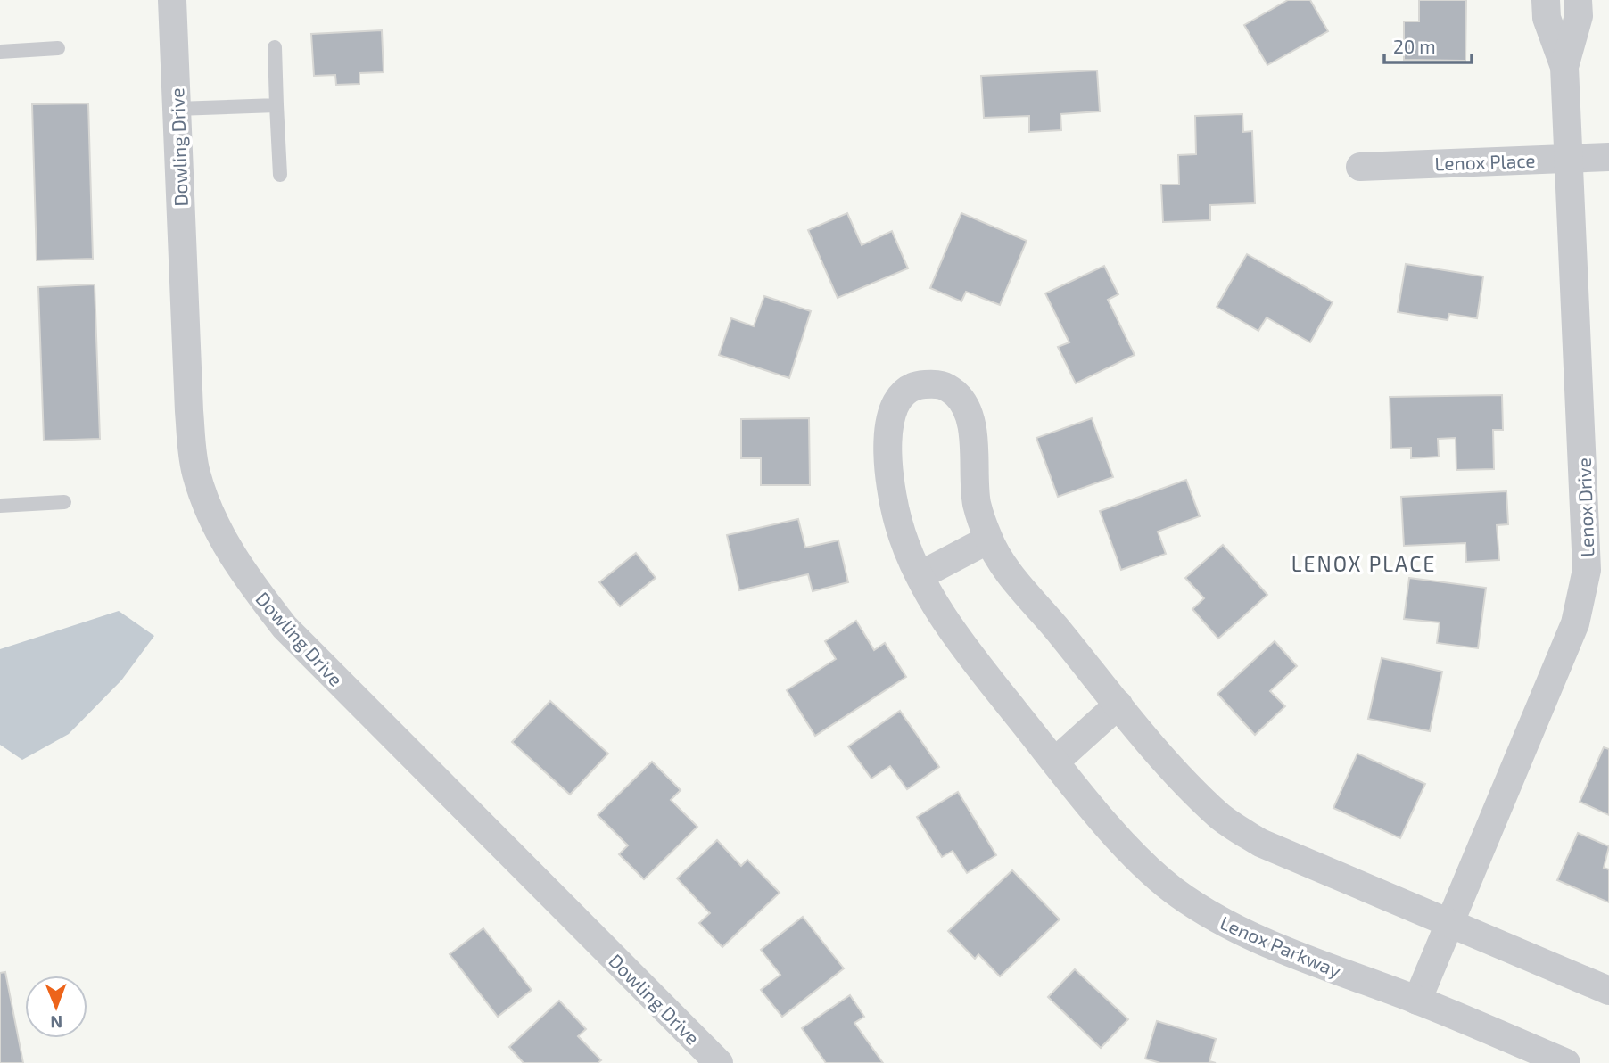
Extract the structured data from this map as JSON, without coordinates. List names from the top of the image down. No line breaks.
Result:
{"streets":{"street":["Dowling Drive","Lenox Place","Lenox Drive","Lenox Parkway"]},"crossings":[["Lenox Place","Lenox Drive"],["Lenox Drive","Lenox Parkway"]],"districts":["LENOX PLACE"],"scale_bar":"20 m","north":"bottom"}
